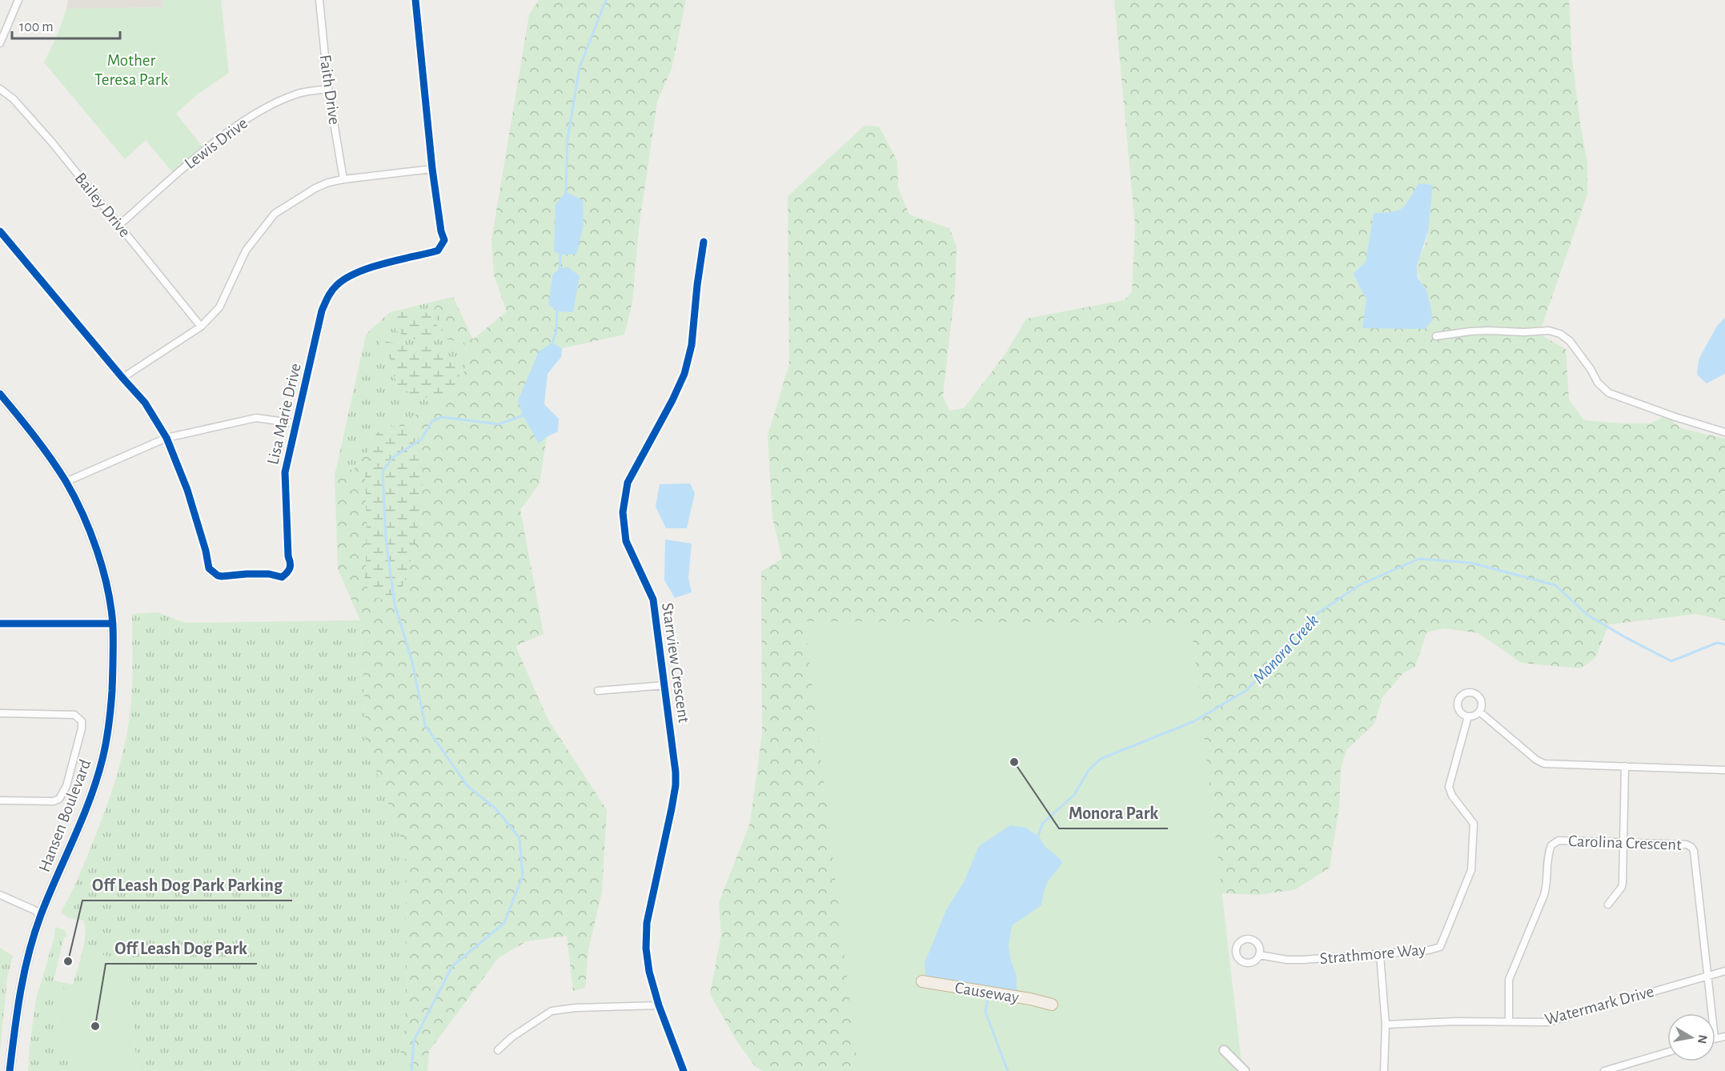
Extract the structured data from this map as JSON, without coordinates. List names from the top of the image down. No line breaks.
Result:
{"streets":{"highway":["Causeway"],"street":["Faith Drive","Lewis Drive","Bailey Drive","Lisa Marie Drive","Starrview Crescent","Hansen Boulevard","Carolina Crescent","Strathmore Way","Watermark Drive"]},"crossings":[["Faith Drive","Lewis Drive"],["Lewis Drive","Bailey Drive"],["Carolina Crescent","Watermark Drive"]],"water":["Monora Creek"],"parks":["Mother Teresa Park"],"places":["Monora Park","Off Leash Dog Park Parking","Off Leash Dog Park"],"scale_bar":"100 m","north":"right"}
